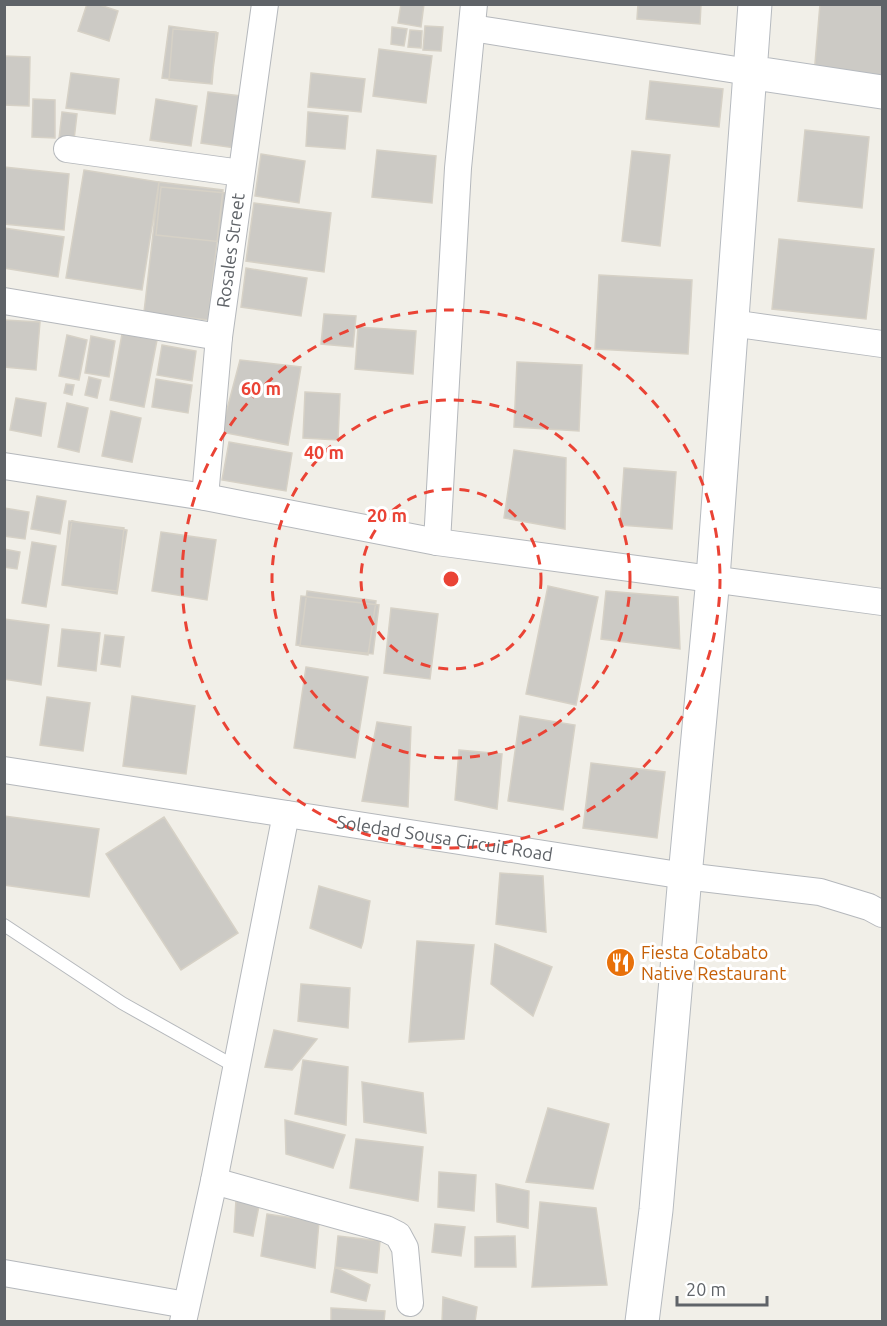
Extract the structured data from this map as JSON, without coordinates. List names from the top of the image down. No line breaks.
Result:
{"streets":{"street":["Rosales Street","Soledad Sousa Circuit Road"]},"places":{"restaurant":["Fiesta Cotabato Native Restaurant"]},"scale_bar":"20 m","rings":["60 m","40 m","20 m"]}
